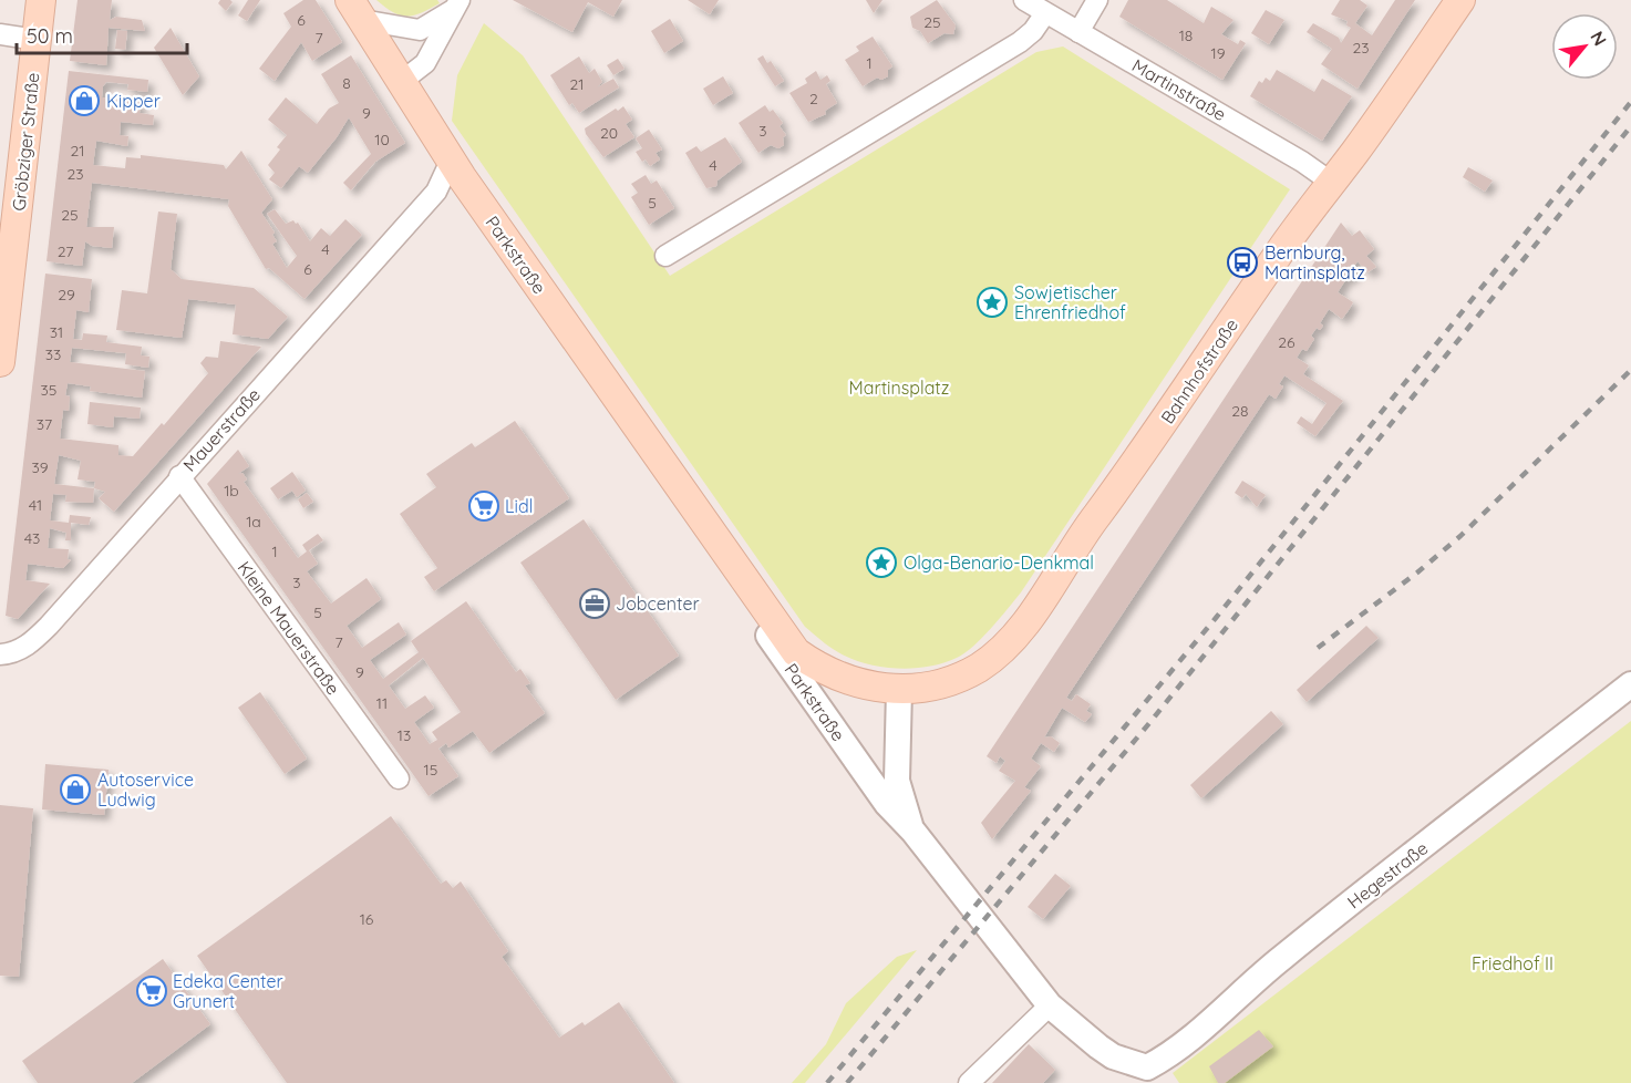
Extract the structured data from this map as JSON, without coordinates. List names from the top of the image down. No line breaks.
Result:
{"streets":{"main road":["Gröbziger Straße","Parkstraße","Bahnhofstraße"],"street":["Martinstraße","Mauerstraße","Kleine Mauerstraße","Hegestraße"]},"crossings":[["Martinstraße","Bahnhofstraße"],["Parkstraße","Bahnhofstraße"],["Parkstraße","Mauerstraße"],["Parkstraße","Hegestraße"],["Mauerstraße","Kleine Mauerstraße"]],"parks":["Martinsplatz","Friedhof II"],"places":{"shop":["Kipper","Autoservice Ludwig"],"bus stop":["Bernburg, Martinsplatz"],"place":["Sowjetischer Ehrenfriedhof","Olga-Benario-Denkmal"],"supermarket":["Lidl","Edeka Center Grunert"],"office":["Jobcenter"]},"house_numbers":["6","25","18","7","23","19","1","8","21","2","9","3","20","10","21","4","23","5","25","4","27","6","29","31","26","33","35","28","37","39","1b","41","1a","43","1","3","5","7","9","11","13","15","16"],"scale_bar":"50 m","north":"top right"}
